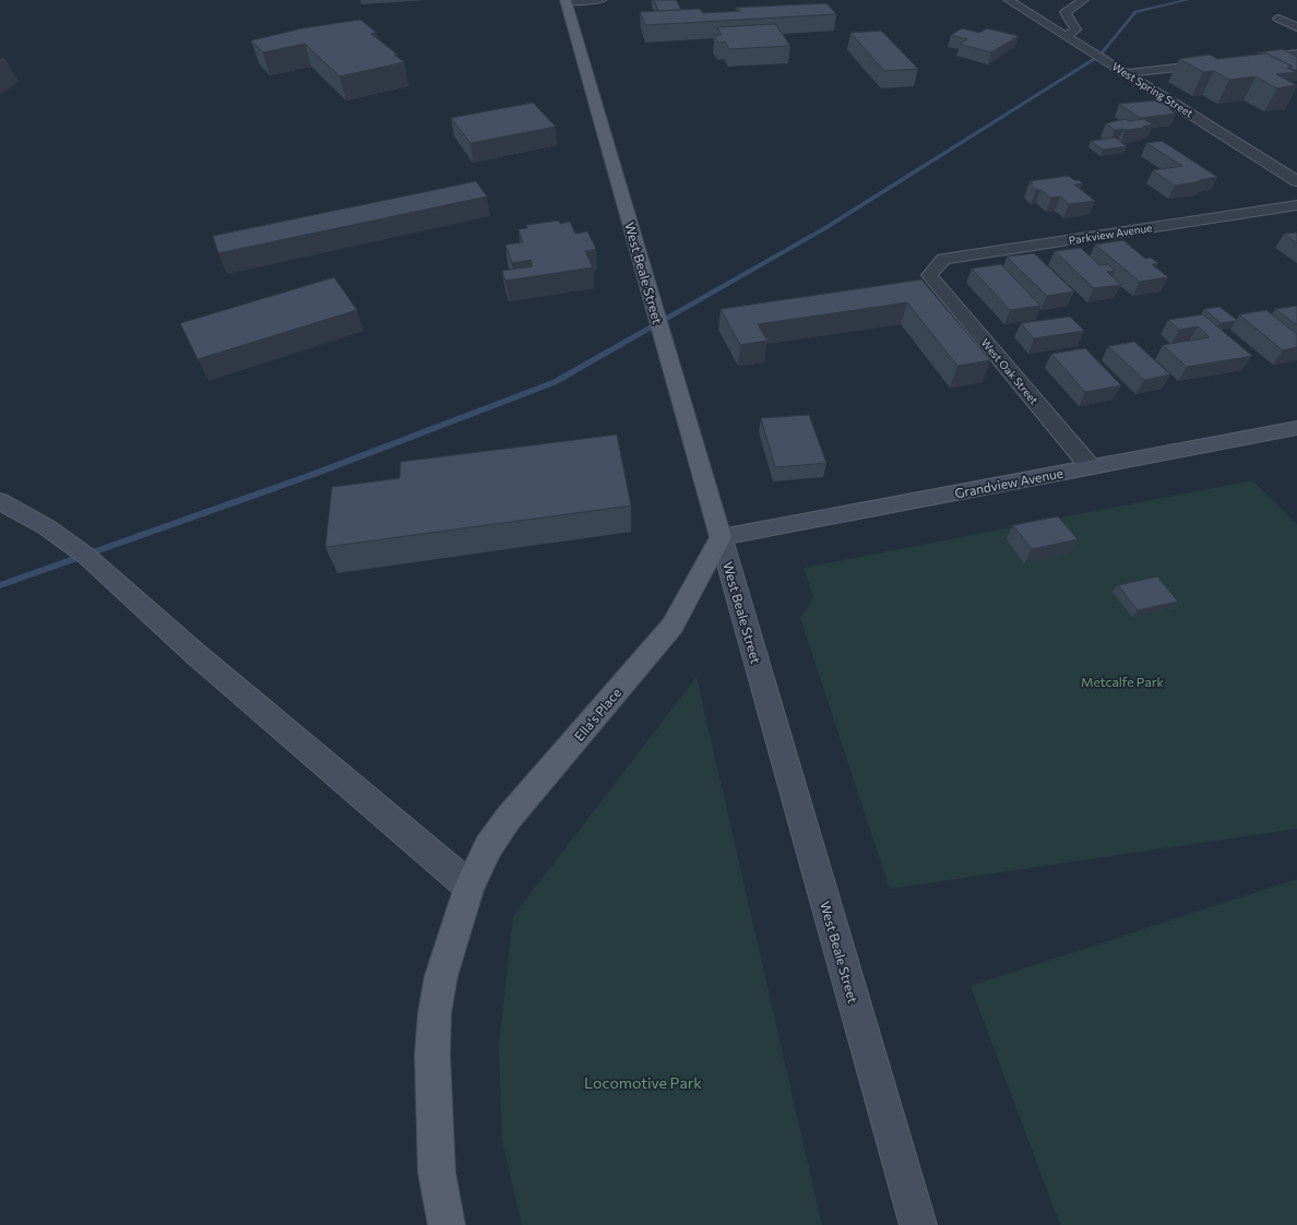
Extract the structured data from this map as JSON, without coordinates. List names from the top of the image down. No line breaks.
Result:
{"streets":{"main road":["West Beale Street","Grandview Avenue","Ella's Place"],"street":["West Spring Street","Parkview Avenue","West Oak Street"]},"crossings":[["Parkview Avenue","West Oak Street"],["West Beale Street","Grandview Avenue"],["West Beale Street","Ella's Place"],["West Oak Street","Grandview Avenue"],["Grandview Avenue","Ella's Place"]],"parks":["Metcalfe Park","Locomotive Park"]}
